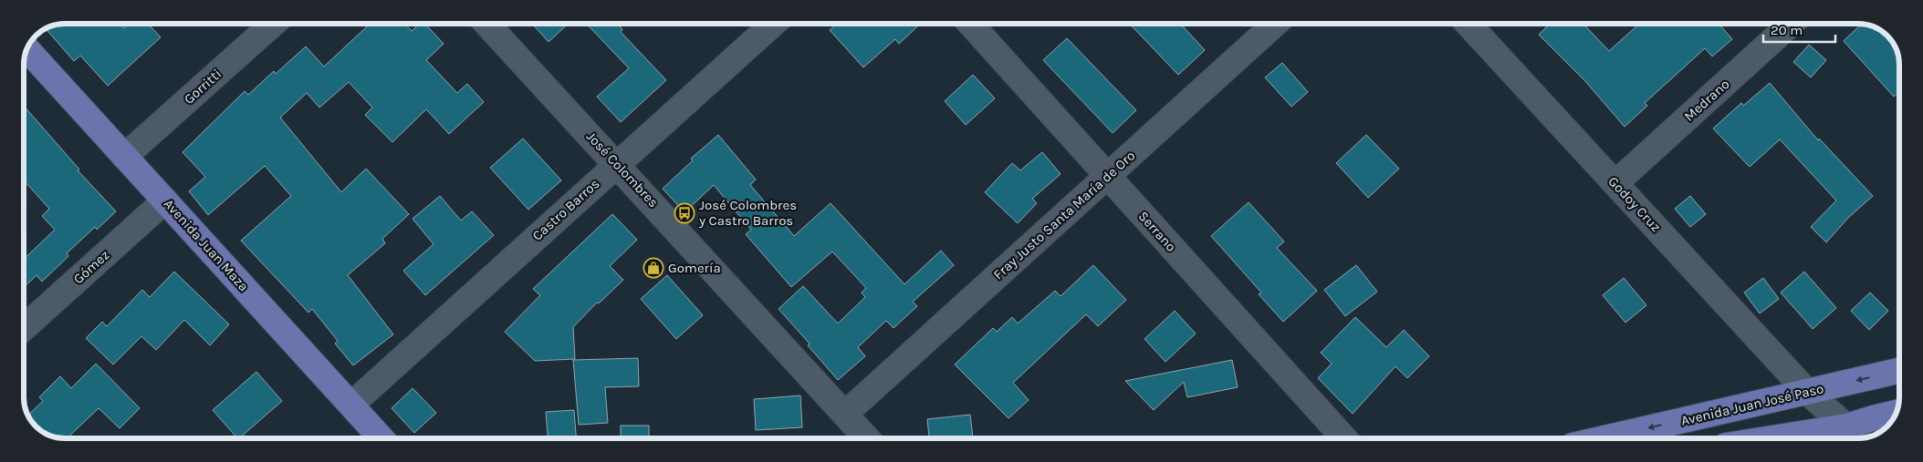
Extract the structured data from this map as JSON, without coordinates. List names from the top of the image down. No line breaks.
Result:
{"streets":{"main road":["Avenida Juan Maza","Avenida Juan José Paso"],"street":["Gorritti","Medrano","José Colombres","Godoy Cruz","Castro Barros","Fray Justo Santa María de Oro","Serrano","Gómez"]},"crossings":[["Gorritti","Avenida Juan Maza"],["Medrano","Godoy Cruz"],["José Colombres","Castro Barros"],["José Colombres","Fray Justo Santa María de Oro"],["Godoy Cruz","Avenida Juan José Paso"],["Castro Barros","Avenida Juan Maza"],["Fray Justo Santa María de Oro","Serrano"],["Avenida Juan Maza","Gómez"]],"one_way":["Avenida Juan José Paso"],"places":{"bus stop":["José Colombres y Castro Barros"],"shop":["Gomería"]},"scale_bar":"20 m"}
